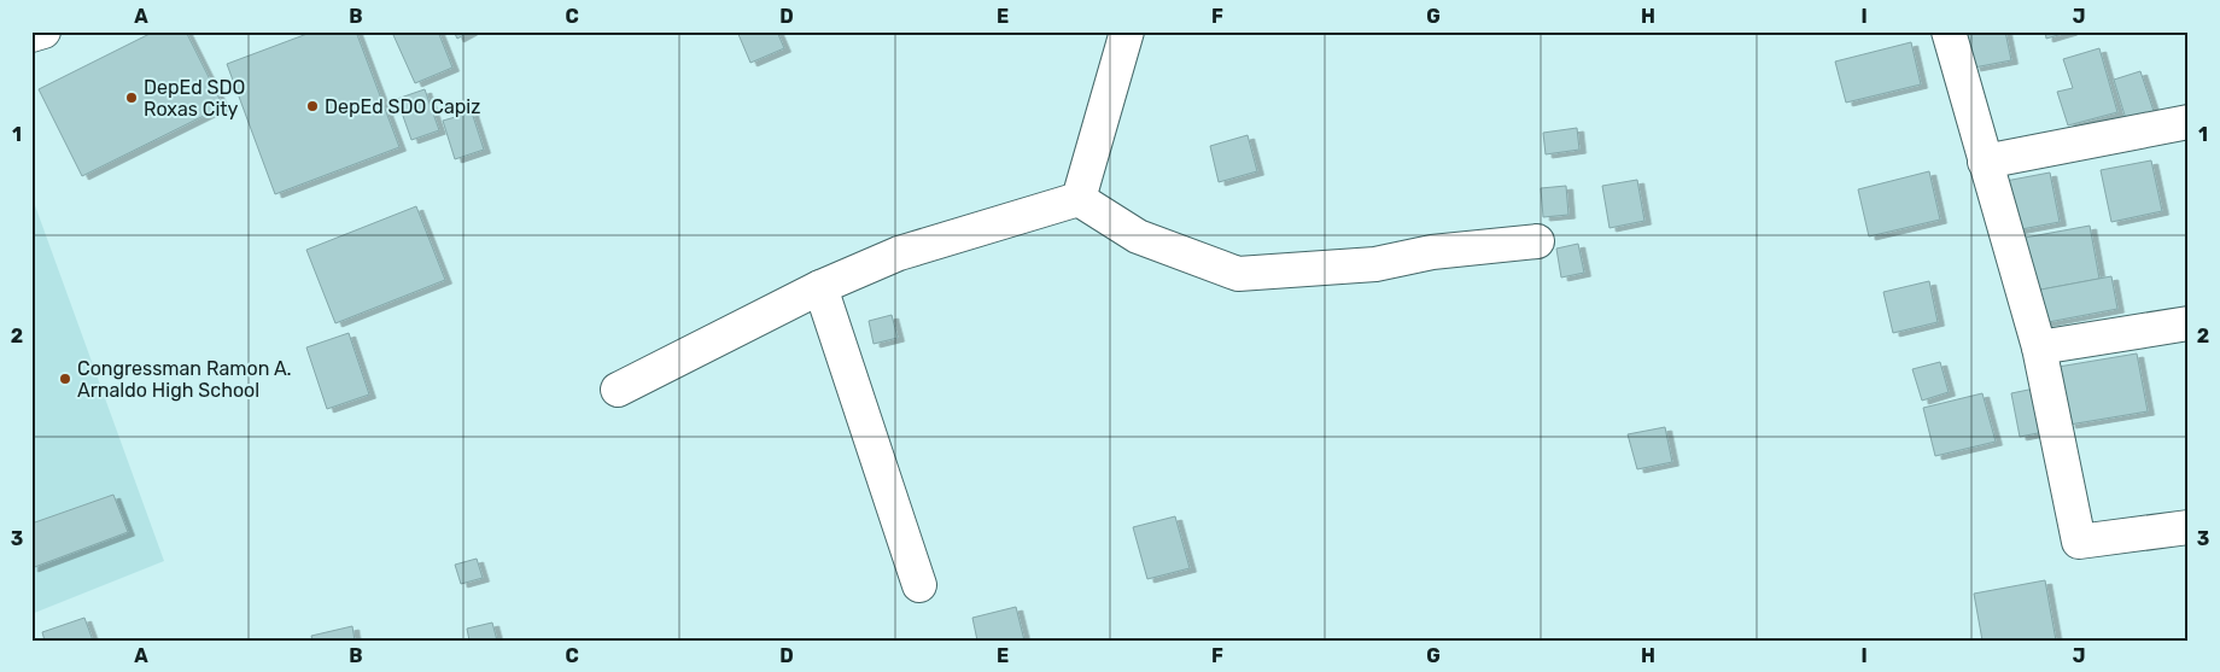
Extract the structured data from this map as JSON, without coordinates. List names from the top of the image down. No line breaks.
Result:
{"places":["DepEd SDO Roxas City","DepEd SDO Capiz","Congressman Ramon A. Arnaldo High School"],"grid":{"columns":["A","B","C","D","E","F","G","H","I","J"],"rows":["1","2","3"]}}
